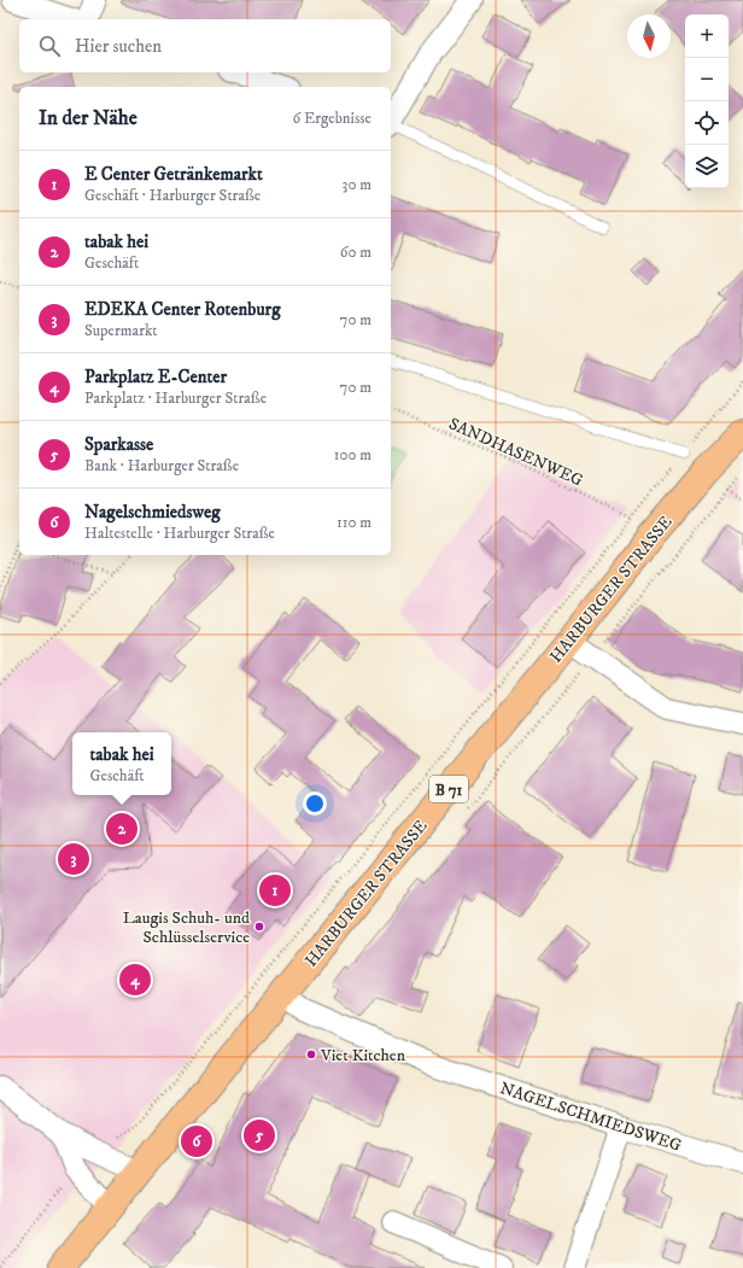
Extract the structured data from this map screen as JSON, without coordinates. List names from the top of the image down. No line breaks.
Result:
{"streets":{"main road":["HARBURGER STRASSE","B 71"],"street":["NAGELSCHMIEDSWEG"],"path":["SANDHASENWEG"]},"crossings":[["HARBURGER STRASSE","NAGELSCHMIEDSWEG"]],"places":["Laugis Schuh- und Schlüsselservice","Viet Kitchen"],"north":"bottom","page":{"map_buttons":["+","−"],"search":"Hier suchen","heading":["In der Nähe","6 Ergebnisse"],"list":[{"mark":"1","name":"E Center Getränkemarkt","note":"Geschäft · Harburger Straße","value":"30 m"},{"mark":"2","name":"tabak hei","note":"Geschäft","value":"60 m"},{"mark":"3","name":"EDEKA Center Rotenburg","note":"Supermarkt","value":"70 m"},{"mark":"4","name":"Parkplatz E-Center","note":"Parkplatz · Harburger Straße","value":"70 m"},{"mark":"5","name":"Sparkasse","note":"Bank · Harburger Straße","value":"100 m"},{"mark":"6","name":"Nagelschmiedsweg","note":"Haltestelle · Harburger Straße","value":"110 m"}],"popup":["tabak hei","Geschäft"],"pins":["2","3","1","4","5","6"]}}
